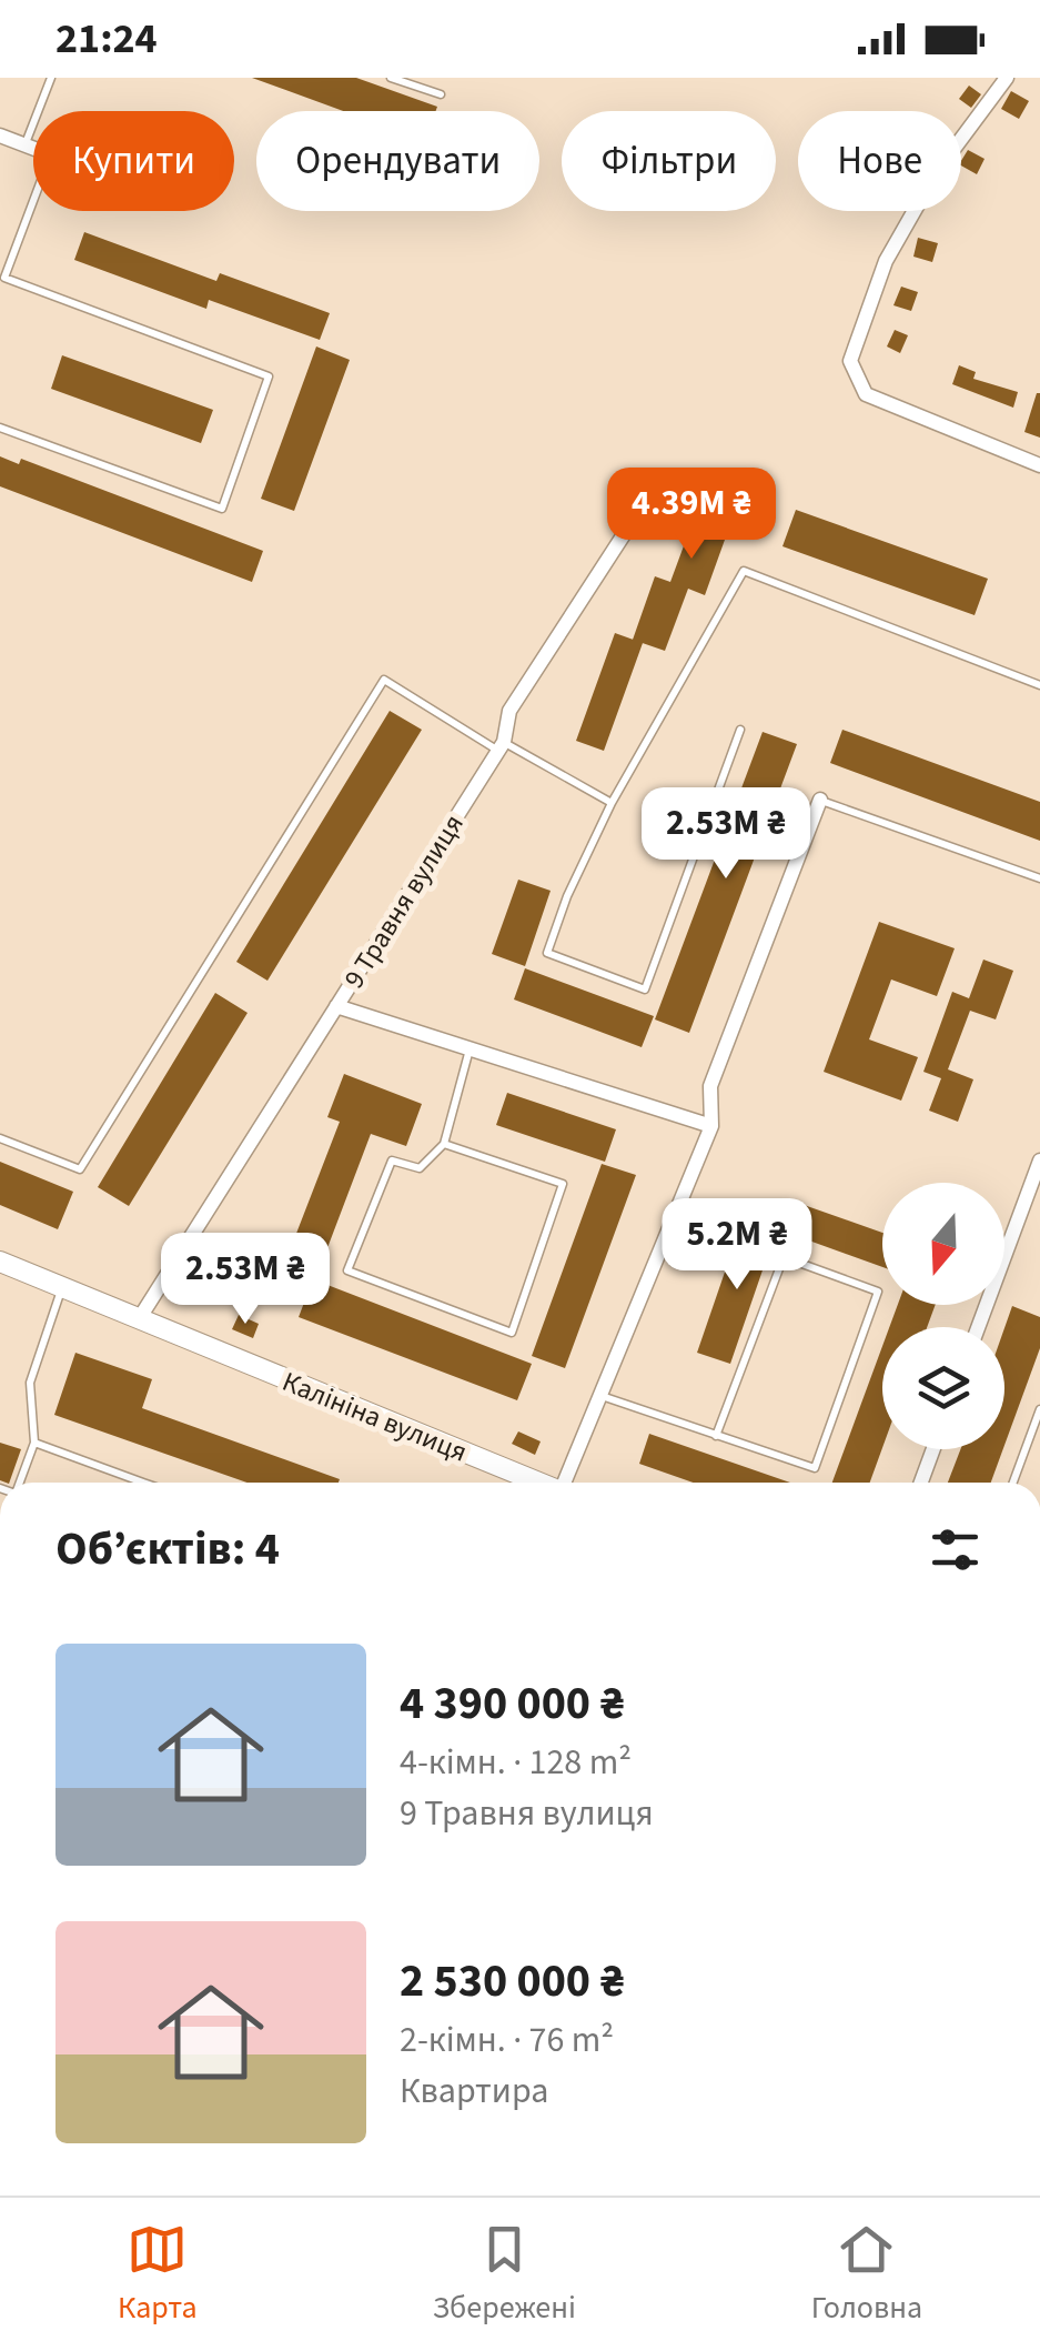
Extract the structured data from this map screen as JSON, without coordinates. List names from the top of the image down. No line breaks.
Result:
{"streets":{"street":["9 Травня вулиця","Калініна вулиця"]},"crossings":[["9 Травня вулиця","Калініна вулиця"]],"north":"bottom","page":{"status":"21:24","chip":["Купити","Орендувати","Фільтри","Нове"],"price":["4.39M ₴","2.53M ₴","5.2M ₴","2.53M ₴"],"heading":"Об’єктів: 4","list":[{"name":"4 390 000 ₴","note":"4-кімн. · 128 m² · 9 Травня вулиця"},{"name":"2 530 000 ₴","note":"2-кімн. · 76 m² · Квартира"}],"tabs":["Карта","Збережені","Головна"]}}
